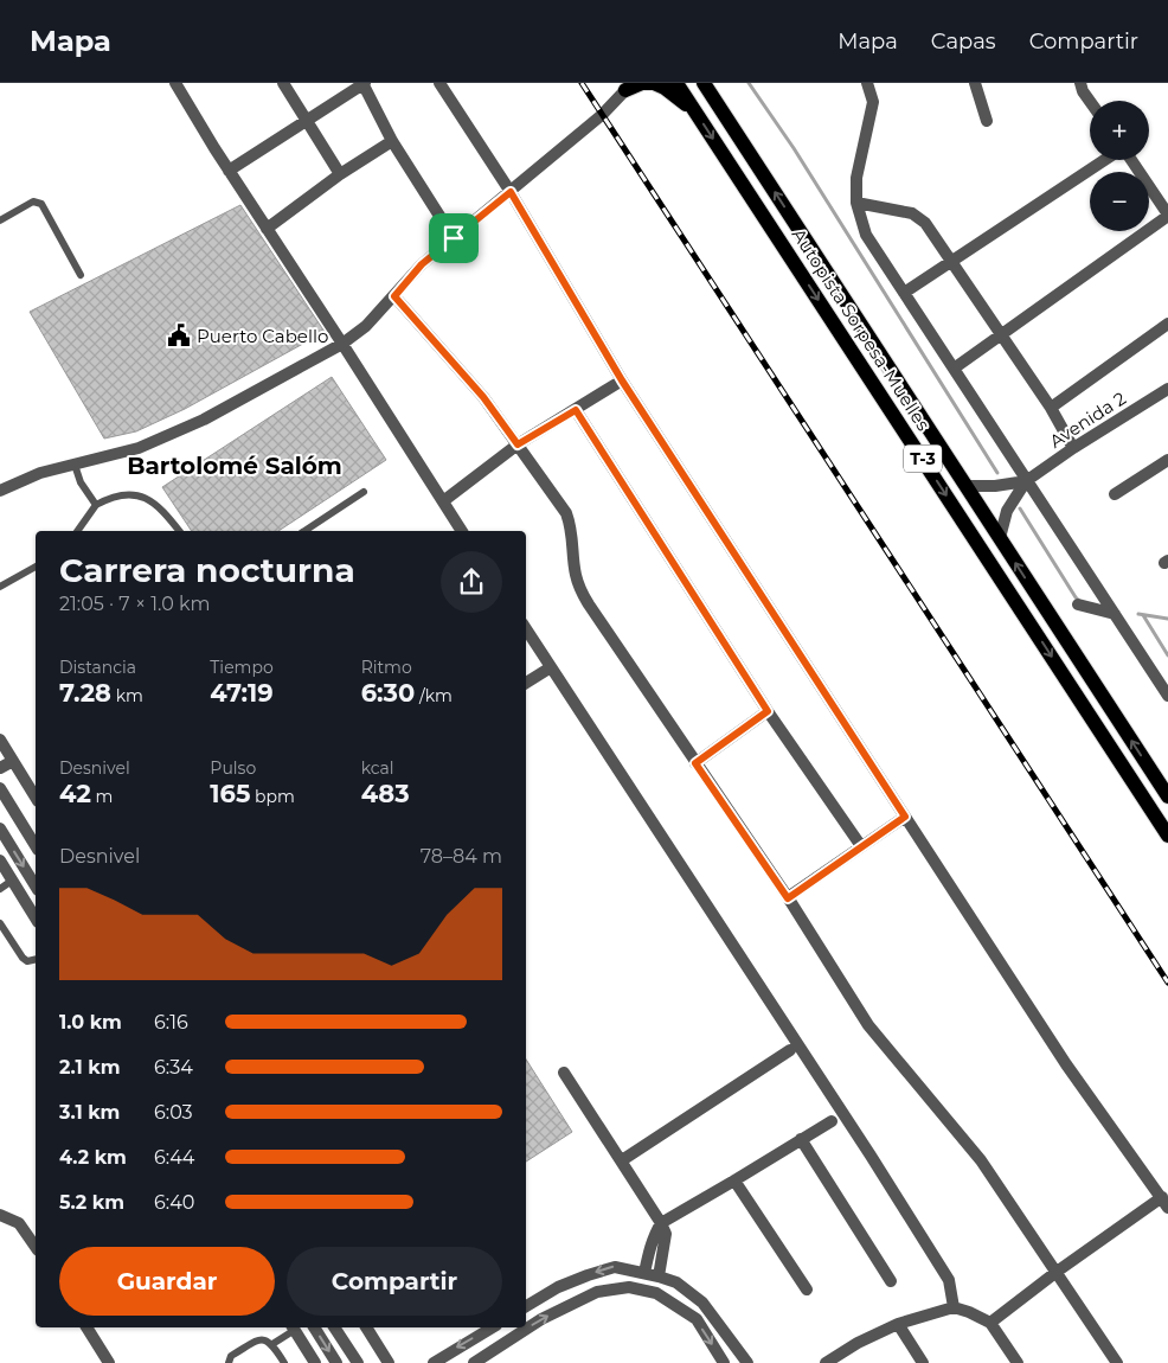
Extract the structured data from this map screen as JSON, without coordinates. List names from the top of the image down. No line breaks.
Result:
{"streets":{"main road":["Autopista Sorpesa-Muelles","T-3"],"street":["Avenida 2"]},"crossings":[["Autopista Sorpesa-Muelles","T-3"],["Avenida 2","T-3"]],"districts":["Bartolomé Salóm"],"places":{"public building":["Puerto Cabello"]},"page":{"header":"Mapa","nav":["Mapa","Capas","Compartir"],"map_buttons":["+","−"],"heading":["Carrera nocturna","21:05 · 7 × 1.0 km"],"stats":[["Distancia","7.28 km"],["Tiempo","47:19"],["Ritmo","6:30 /km"],["Desnivel","42 m"],["Pulso","165 bpm"],["kcal","483"]],"chart":["Desnivel","78–84 m"],"list":[{"name":"1.0 km","note":"6:16"},{"name":"2.1 km","note":"6:34"},{"name":"3.1 km","note":"6:03"},{"name":"4.2 km","note":"6:44"},{"name":"5.2 km","note":"6:40"}],"buttons":["Guardar","Compartir"]}}
